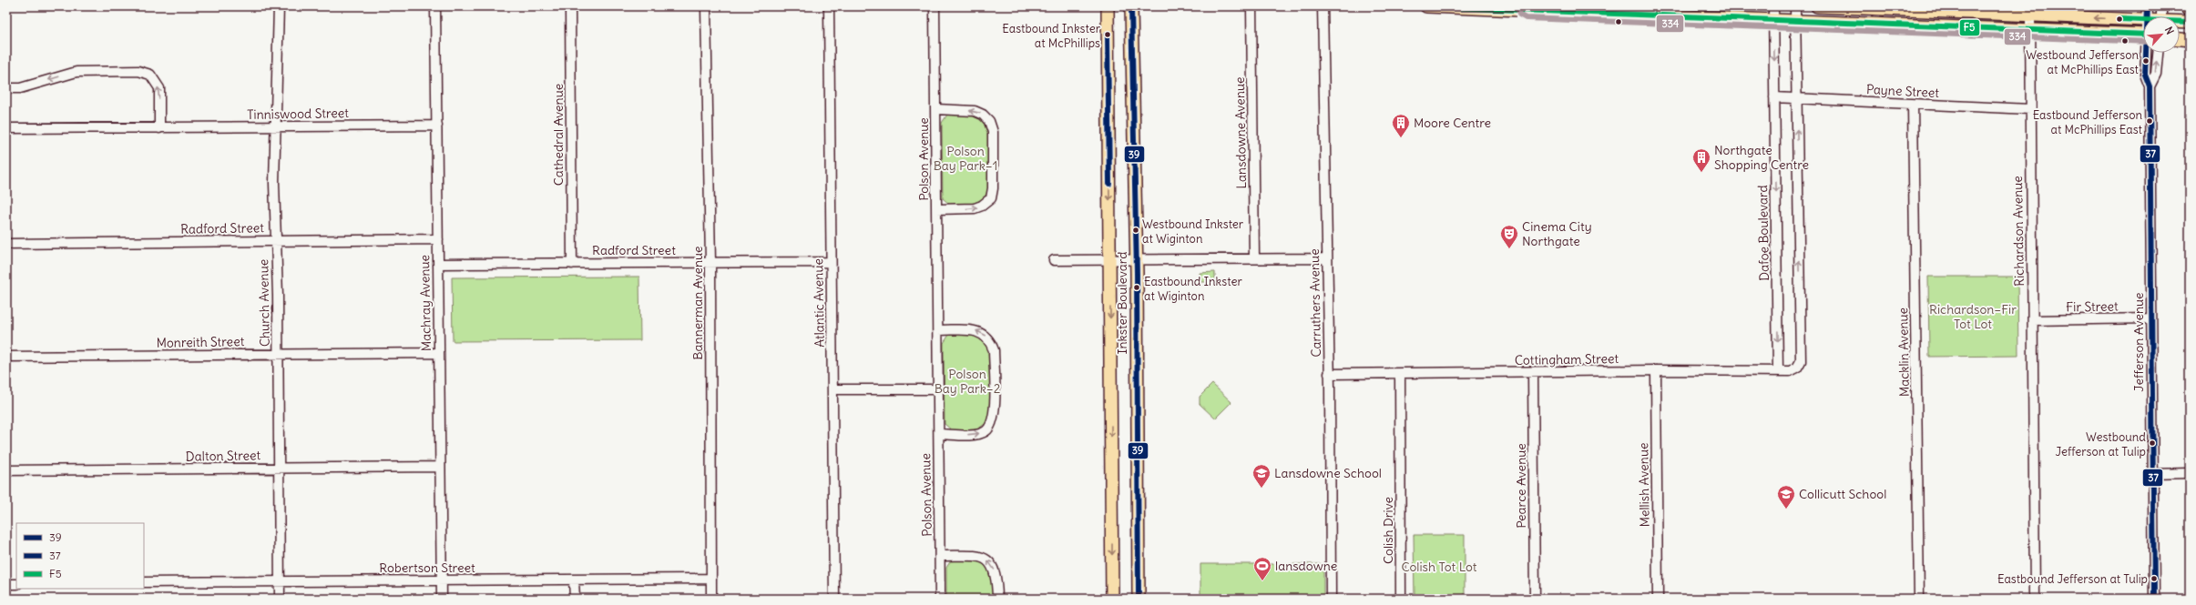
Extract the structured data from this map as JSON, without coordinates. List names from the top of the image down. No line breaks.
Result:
{"streets":{"main road":["Inkster Boulevard"],"street":["Payne Street","Tinniswood Street","Lansdowne Avenue","Cathedral Avenue","Polson Avenue","Radford Street","Richardson Avenue","Dafoe Boulevard","Church Avenue","Machray Avenue","Bannerman Avenue","Atlantic Avenue","Carruthers Avenue","Fir Street","Monreith Street","Jefferson Avenue","Macklin Avenue","Cottingham Street","Dalton Street","Mellish Avenue","Pearce Avenue","Colish Drive","Robertson Street"]},"crossings":[["Payne Street","Richardson Avenue"],["Payne Street","Dafoe Boulevard"],["Payne Street","Macklin Avenue"],["Payne Street","Cottingham Street"],["Tinniswood Street","Church Avenue"],["Tinniswood Street","Machray Avenue"],["Cathedral Avenue","Radford Street"],["Radford Street","Church Avenue"],["Radford Street","Machray Avenue"],["Radford Street","Bannerman Avenue"],["Radford Street","Atlantic Avenue"],["Richardson Avenue","Fir Street"],["Dafoe Boulevard","Cottingham Street"],["Church Avenue","Monreith Street"],["Church Avenue","Dalton Street"],["Church Avenue","Robertson Street"],["Machray Avenue","Monreith Street"],["Machray Avenue","Dalton Street"],["Machray Avenue","Robertson Street"],["Bannerman Avenue","Robertson Street"],["Carruthers Avenue","Cottingham Street"],["Fir Street","Jefferson Avenue"],["Cottingham Street","Mellish Avenue"],["Cottingham Street","Pearce Avenue"],["Cottingham Street","Colish Drive"]],"one_way":["Dafoe Boulevard","Cottingham Street"],"parks":["Polson Bay Park–1","Richardson–Fir Tot Lot","Polson Bay Park–2","Colish Tot Lot"],"places":{"other":["Eastbound Inkster at McPhillips","Westbound Jefferson at McPhillips East","Eastbound Jefferson at McPhillips East","Westbound Inkster at Wiginton","Eastbound Inkster at Wiginton","Westbound Jefferson at Tulip","Eastbound Jefferson at Tulip"],"building":["Moore Centre","Northgate Shopping Centre"],"theatre":["Cinema City Northgate"],"school or university":["Lansdowne School","Collicutt School"],"sports":["lansdowne"]},"lines":["transit line 39","transit line 37","transit line F5","transit line 334"],"legend":["39","37","F5"],"north":"top right"}
